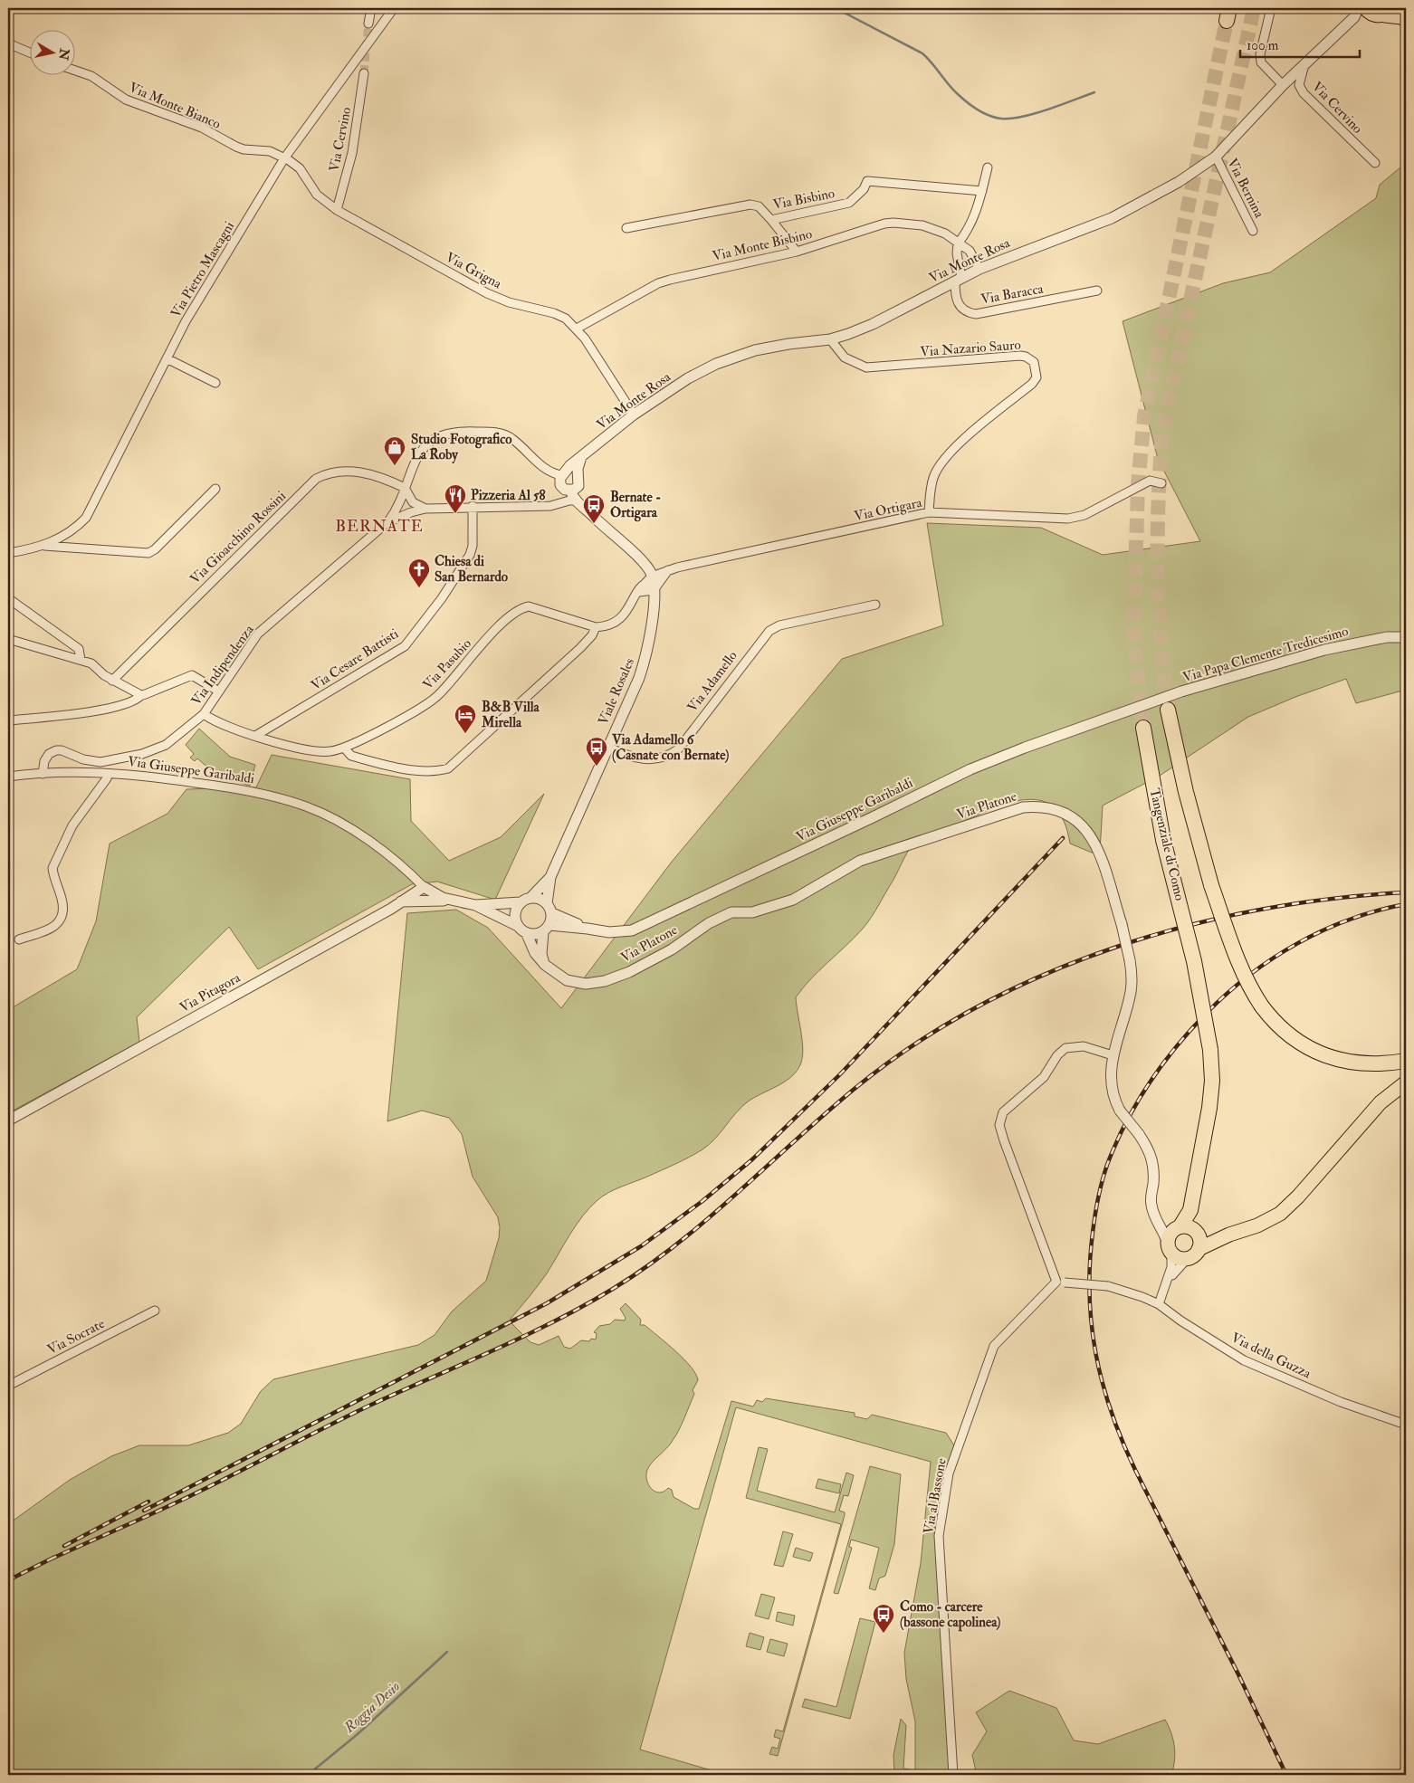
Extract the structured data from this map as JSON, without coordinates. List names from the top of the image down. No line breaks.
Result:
{"streets":{"highway":["Tangenziale di Como"],"street":["Via Monte Bianco","Via Cervino","Via Bernina","Via Bisbino","Via Monte Bisbino","Via Monte Rosa","Via Pietro Mascagni","Via Grigna","Via Baracca","Via Nazario Sauro","Via Ortigara","Via Gioacchino Rossini","Via Papa Clemente Tredicesimo","Via Cesare Battisti","Via Pasubio","Via Indipendenza","Via Adamello","Viale Rosales","Via Giuseppe Garibaldi","Via Platone","Via Pitagora","Via Socrate","Via della Guzza","Via al Bassone"]},"crossings":[["Via Monte Bianco","Via Pietro Mascagni"],["Via Monte Bianco","Via Grigna"],["Via Cervino","Via Monte Rosa"],["Via Cervino","Via Grigna"],["Via Bernina","Via Monte Rosa"],["Via Monte Bisbino","Via Monte Rosa"],["Via Monte Bisbino","Via Grigna"],["Via Monte Rosa","Via Grigna"],["Via Monte Rosa","Via Baracca"],["Via Monte Rosa","Via Nazario Sauro"],["Via Pietro Mascagni","Via Grigna"],["Via Nazario Sauro","Via Ortigara"],["Via Ortigara","Viale Rosales"],["Via Papa Clemente Tredicesimo","Via Giuseppe Garibaldi"],["Via Cesare Battisti","Via Pasubio"],["Via Pasubio","Via Indipendenza"],["Via Indipendenza","Via Giuseppe Garibaldi"],["Via Adamello","Viale Rosales"],["Via Giuseppe Garibaldi","Via Platone"],["Via Giuseppe Garibaldi","Via Pitagora"],["Via Platone","Tangenziale di Como"],["Via della Guzza","Via al Bassone"]],"districts":["BERNATE"],"water":["Roggia Desio"],"places":{"shop":["Studio Fotografico La Roby"],"restaurant":["Pizzeria Al 58"],"bus stop":["Bernate - Ortigara","Via Adamello 6 (Casnate con Bernate)","Como - carcere (bassone capolinea)"],"church":["Chiesa di San Bernardo"],"hotel":["B&B Villa Mirella"]},"scale_bar":"100 m","north":"right"}
